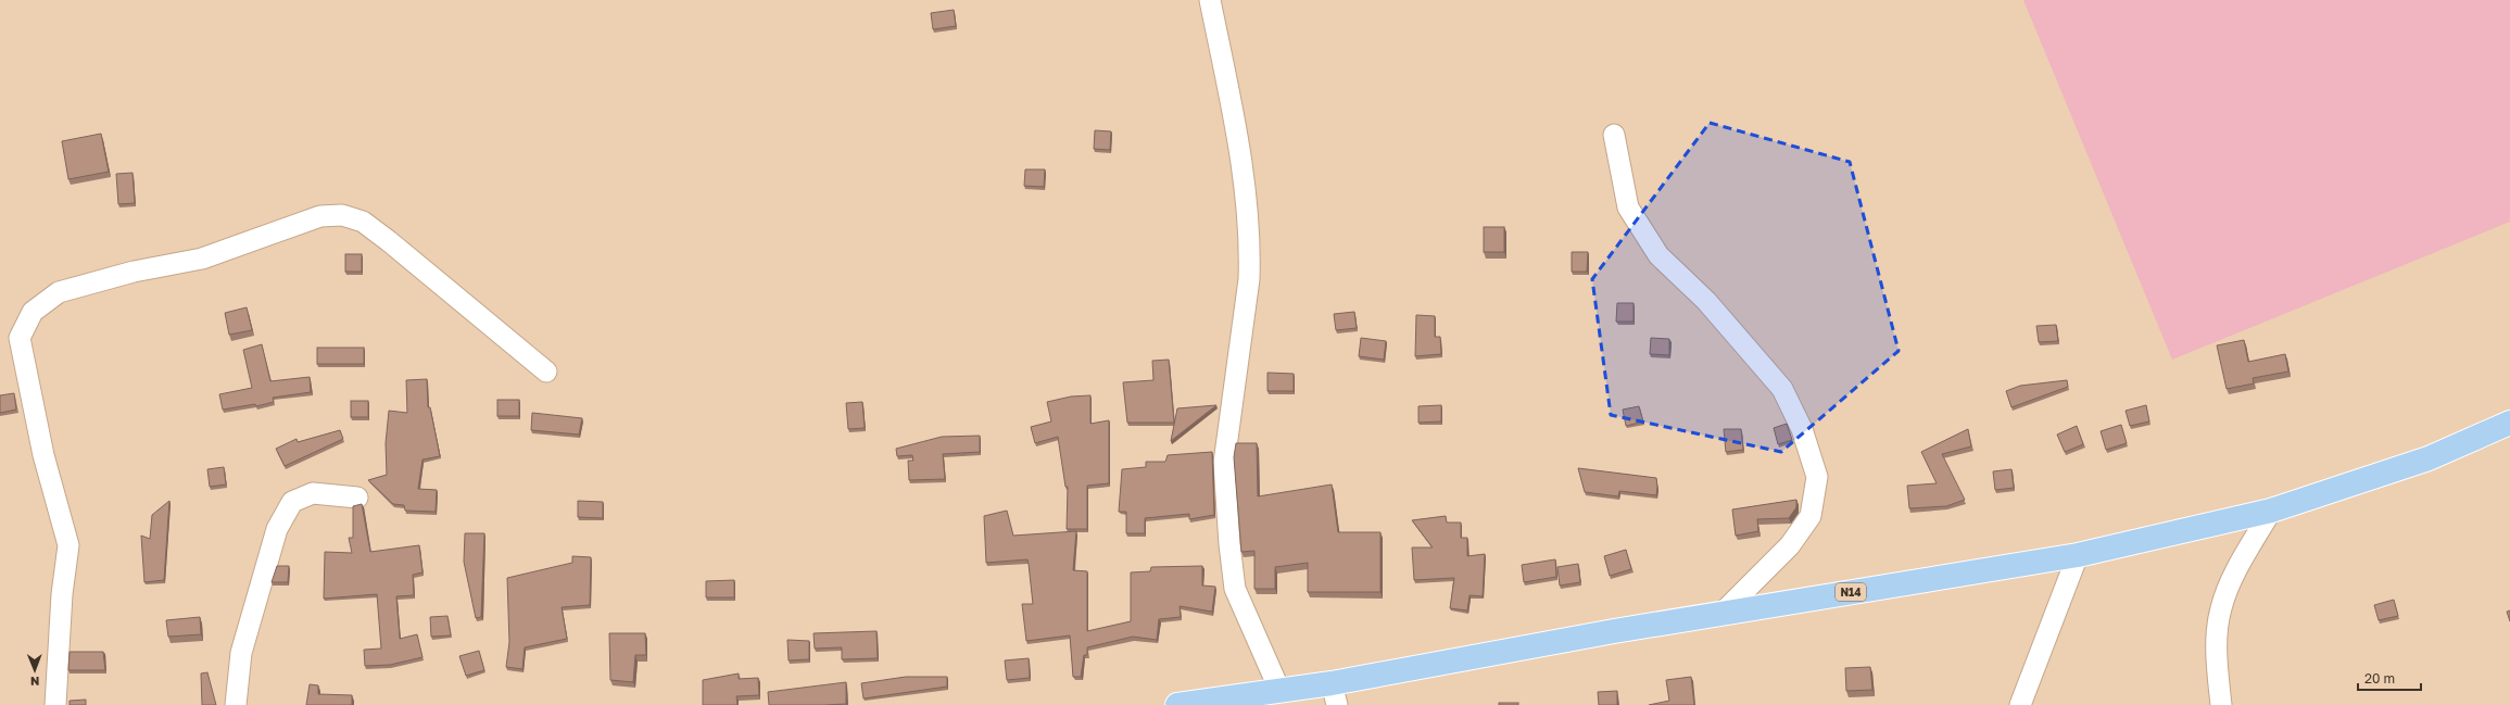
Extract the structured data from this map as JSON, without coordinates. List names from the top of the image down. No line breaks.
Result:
{"streets":{"main road":["N14"]},"scale_bar":"20 m","north":"bottom"}
